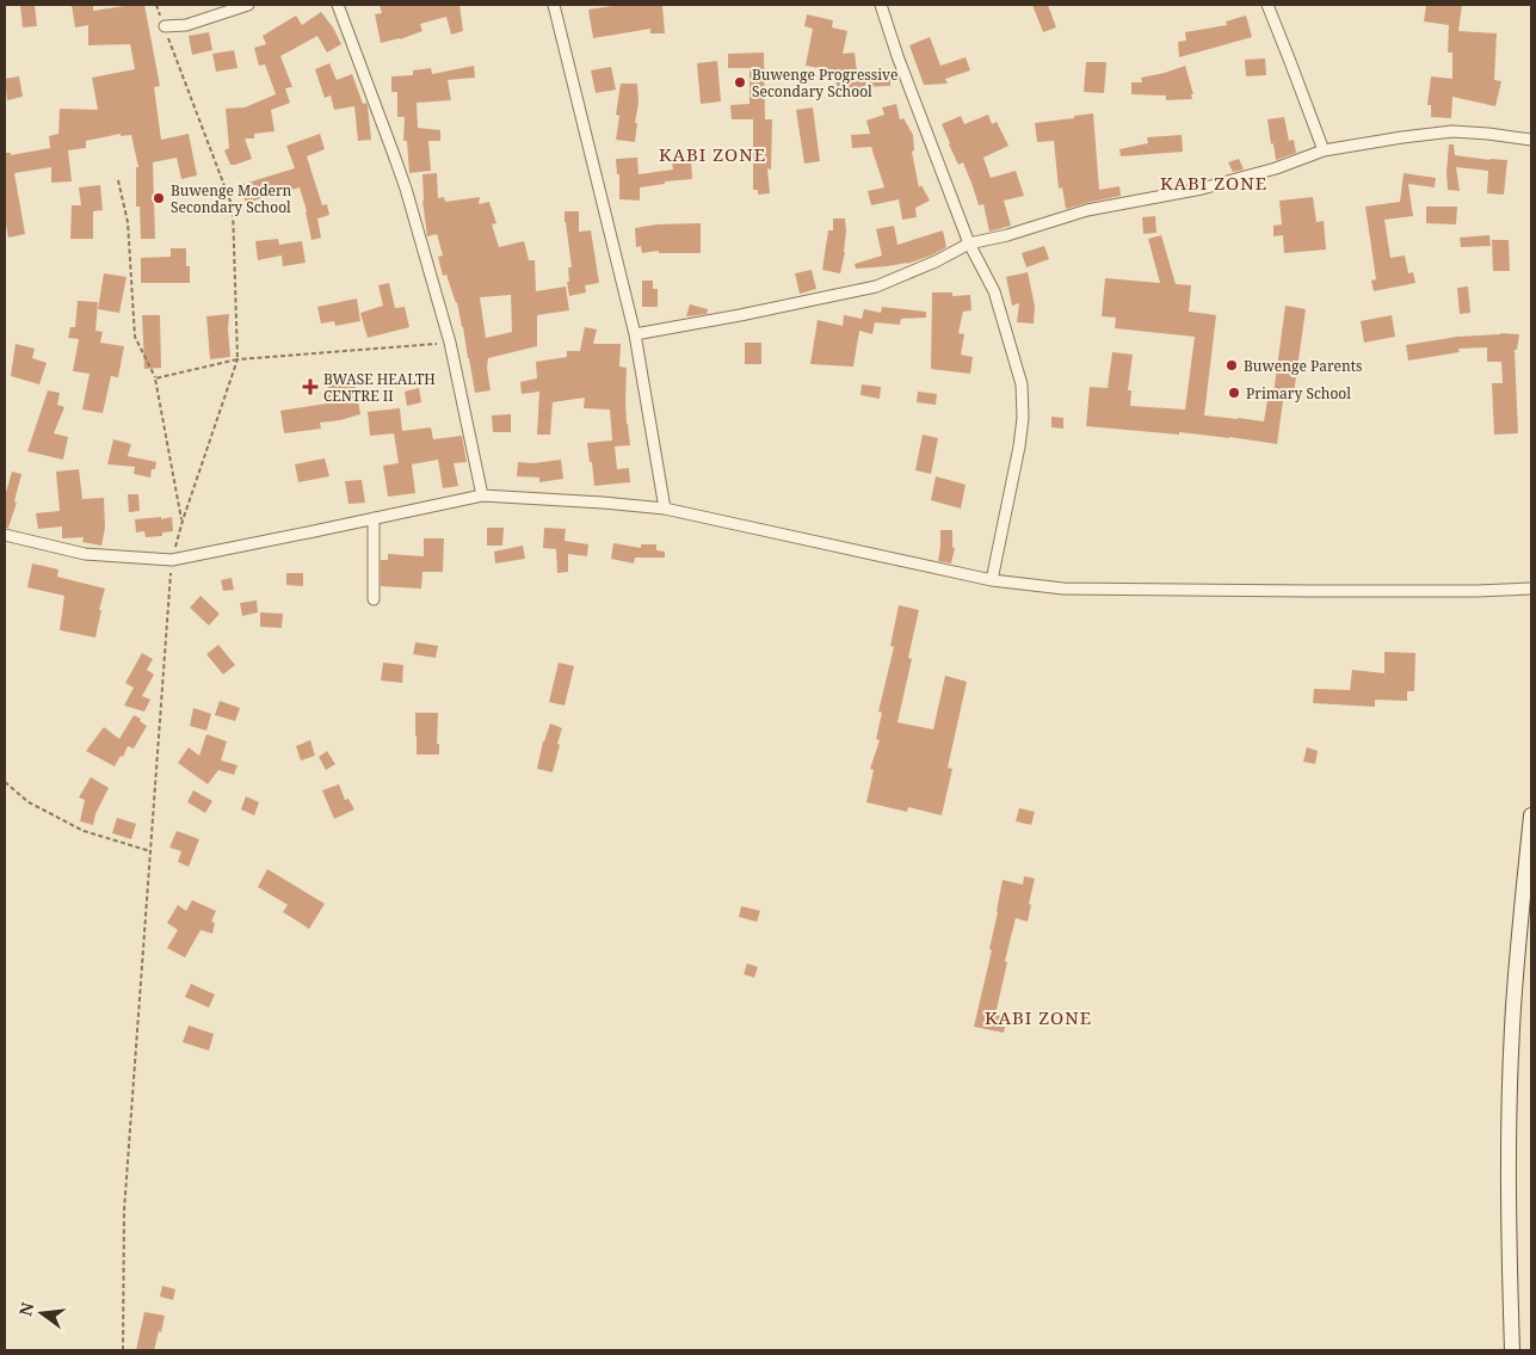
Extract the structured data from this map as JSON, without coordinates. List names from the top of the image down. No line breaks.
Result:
{"districts":["KABI ZONE","KABI ZONE","KABI ZONE"],"places":{"other":["Buwenge Progressive Secondary School","Buwenge Modern Secondary School","Buwenge Parents","Primary School"],"health":["BWASE HEALTH CENTRE II"]},"north":"left"}
